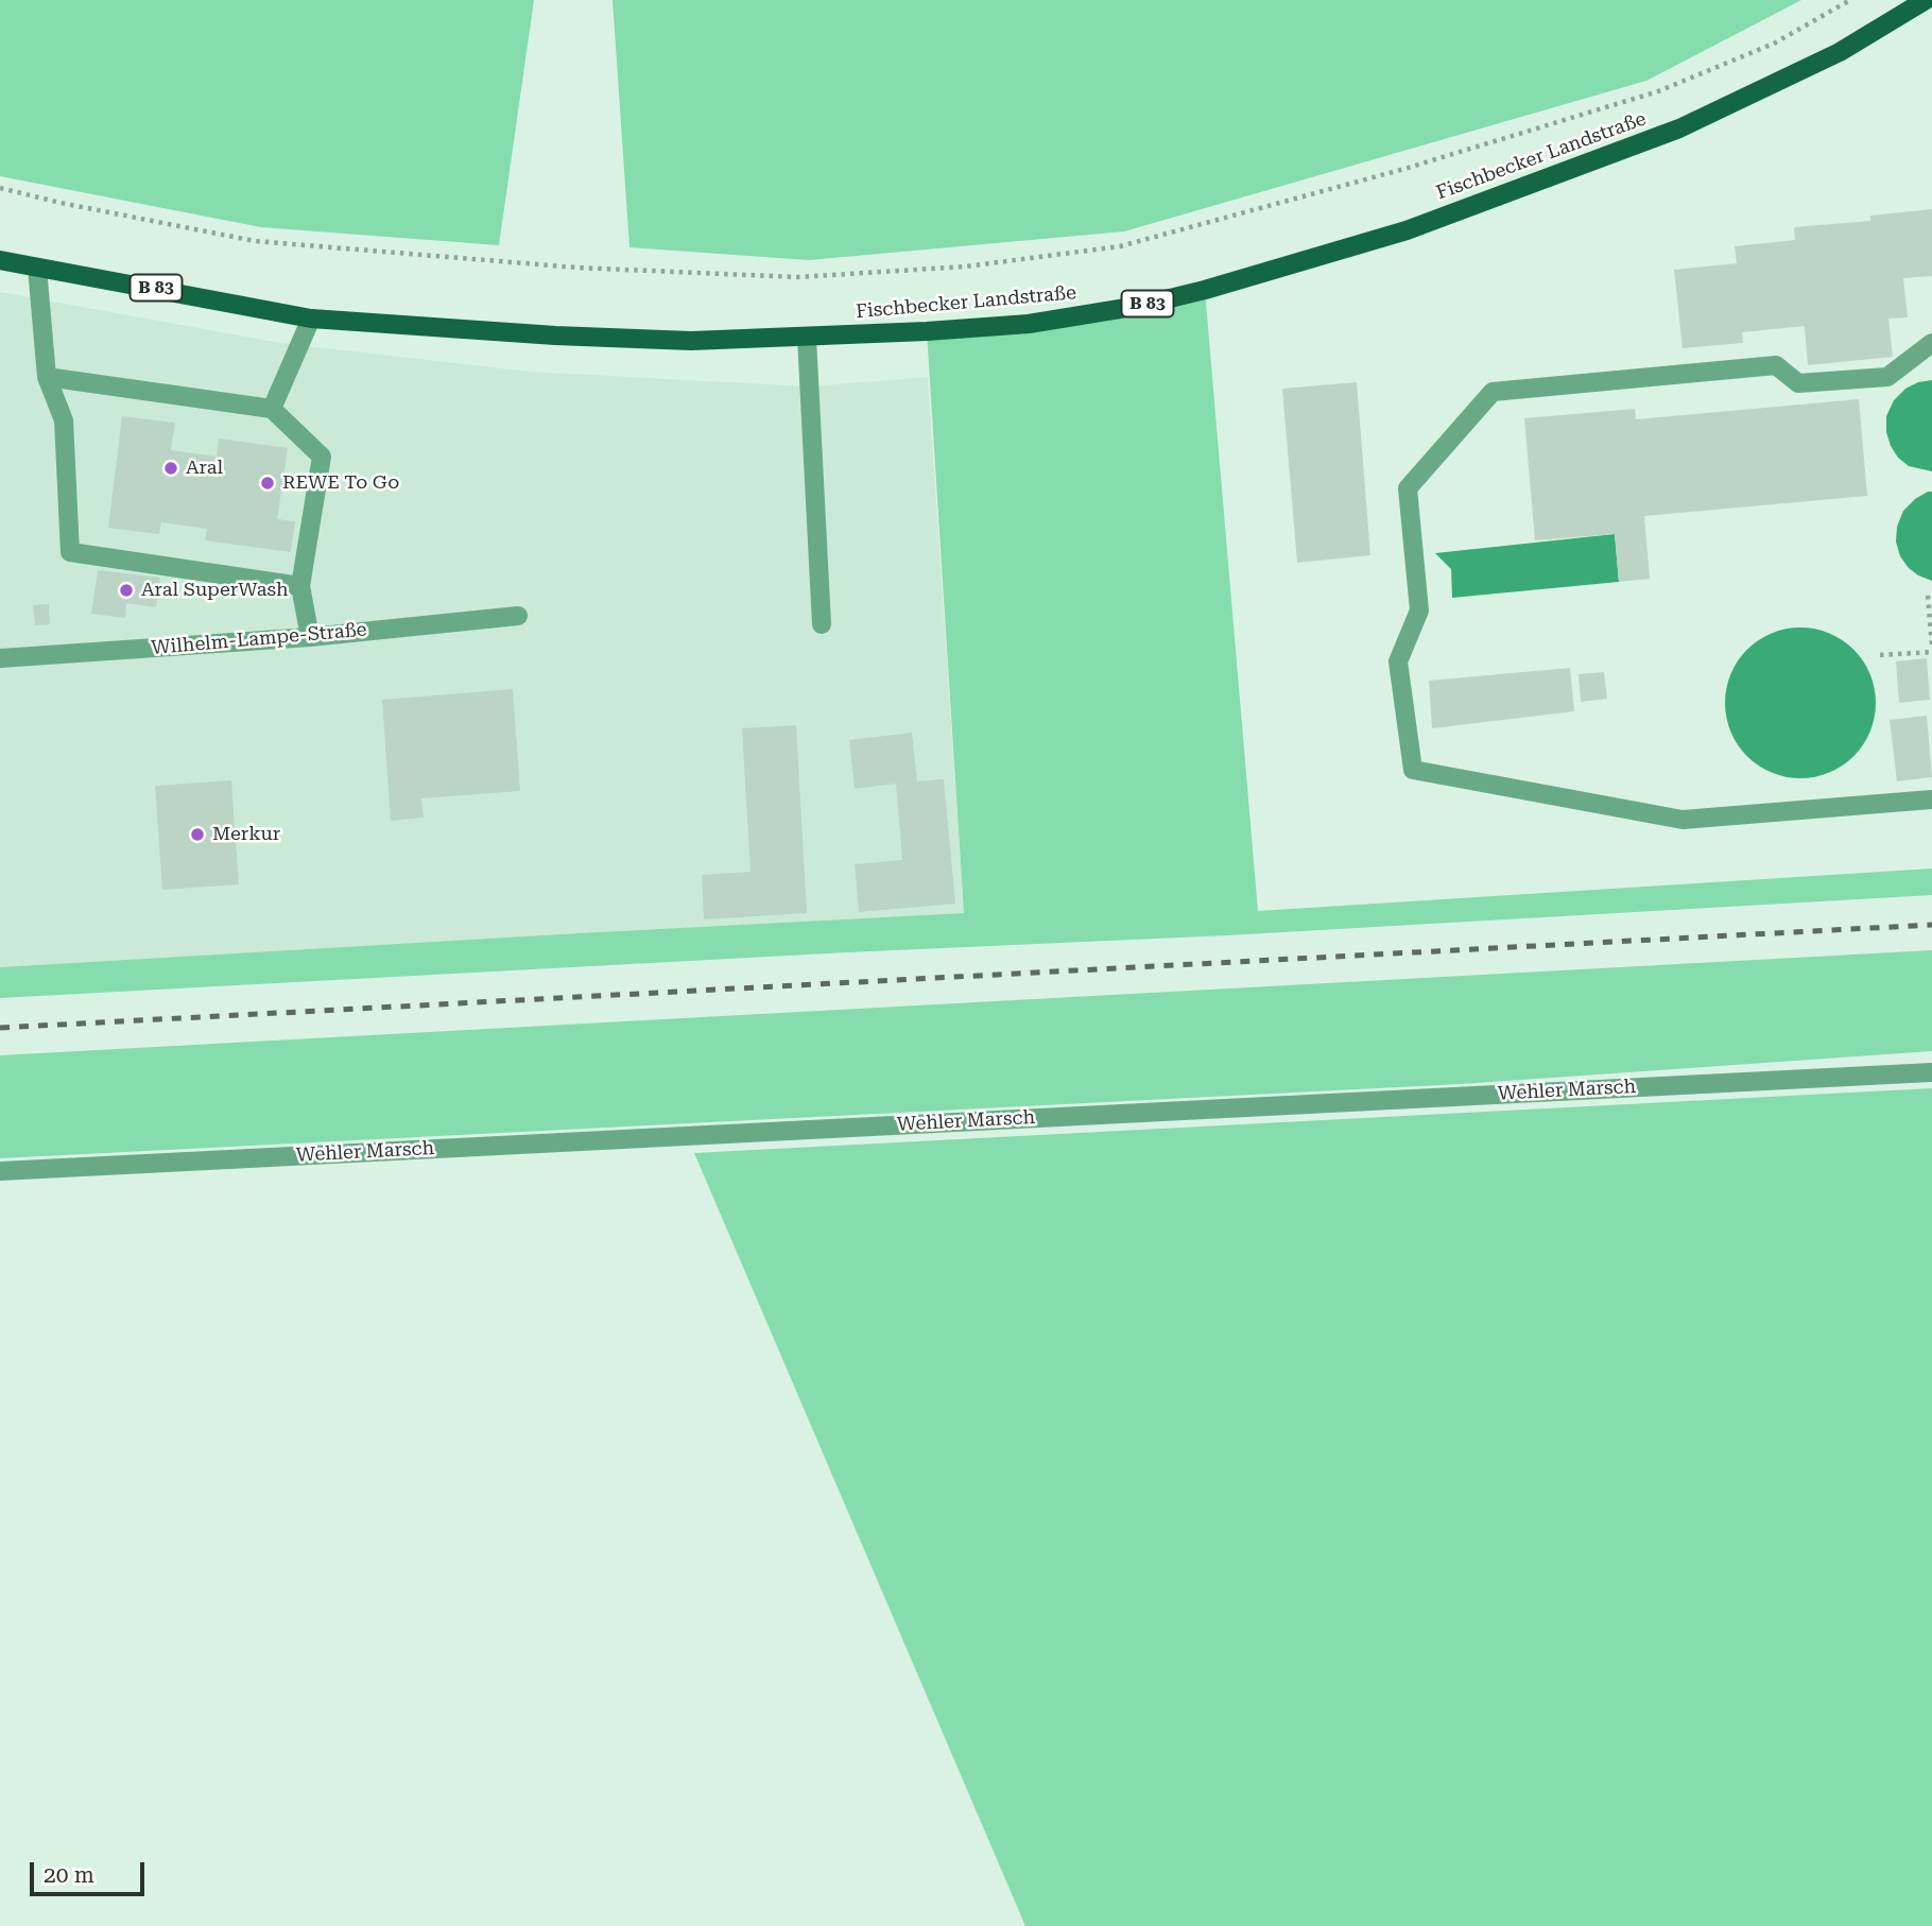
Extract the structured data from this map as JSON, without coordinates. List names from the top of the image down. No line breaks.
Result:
{"streets":{"main road":["Fischbecker Landstraße","B 83"],"street":["Wilhelm-Lampe-Straße","Wehler Marsch"]},"places":["Aral","REWE To Go","Aral SuperWash","Merkur"],"scale_bar":"20 m"}
